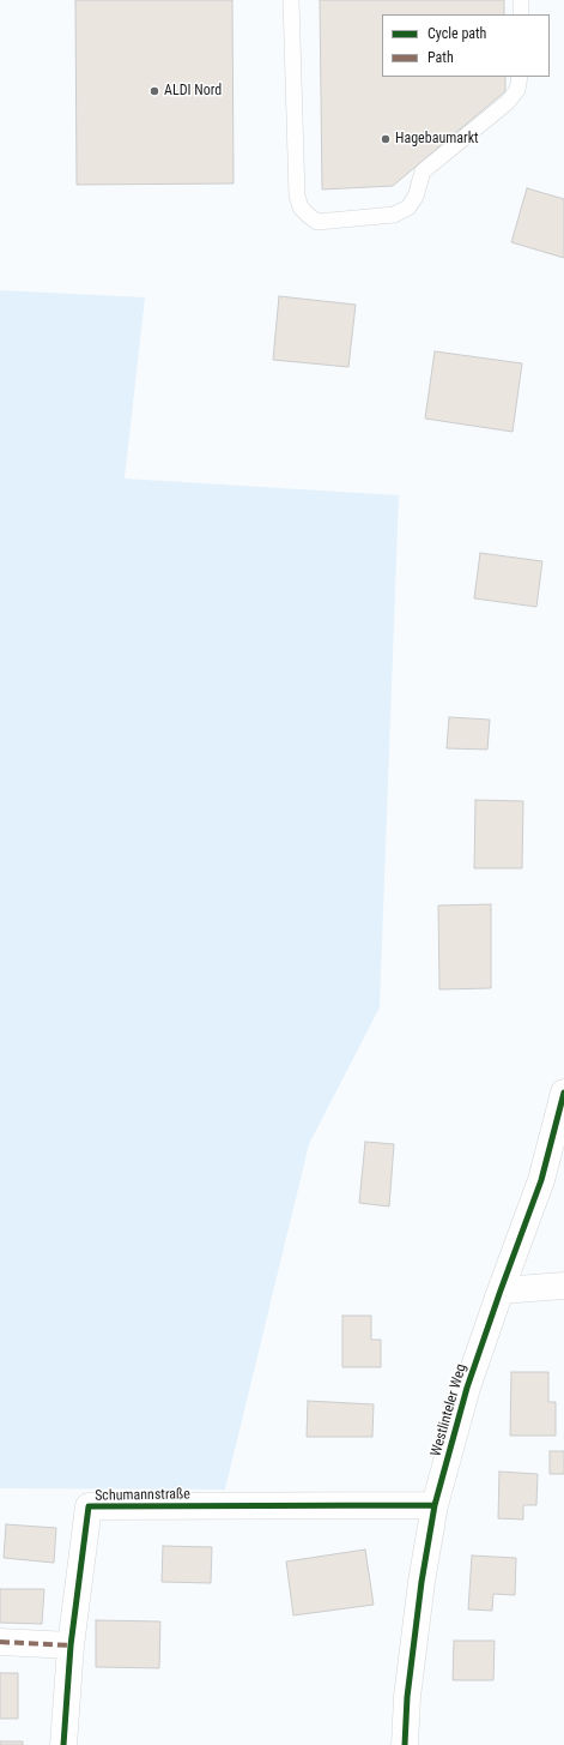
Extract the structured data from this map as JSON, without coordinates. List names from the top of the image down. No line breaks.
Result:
{"streets":{"street":["Westlinteler Weg","Schumannstraße"]},"crossings":[["Westlinteler Weg","Schumannstraße"]],"places":["ALDI Nord","Hagebaumarkt"],"legend":["Cycle path","Path"]}
